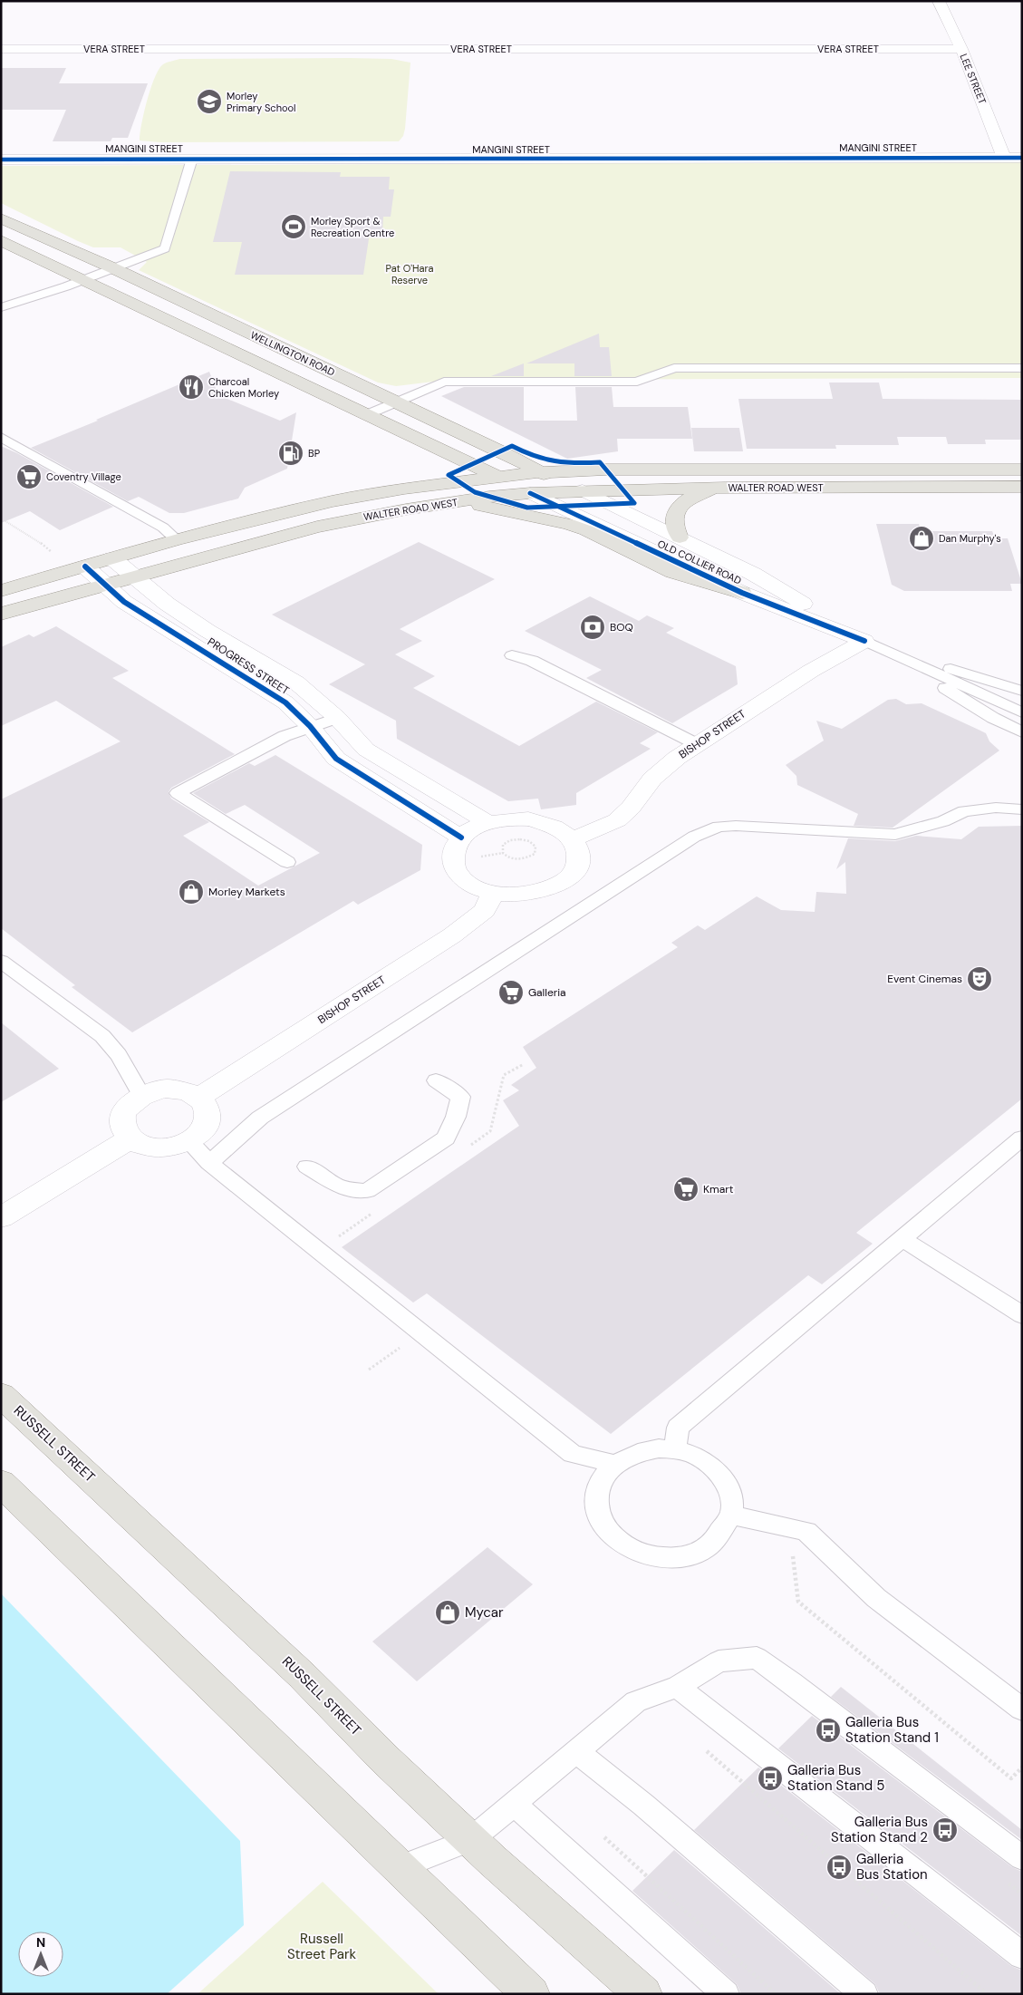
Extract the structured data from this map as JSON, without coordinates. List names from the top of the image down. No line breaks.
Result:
{"streets":{"main road":["WELLINGTON ROAD","WALTER ROAD WEST","RUSSELL STREET"],"street":["VERA STREET","LEE STREET","MANGINI STREET","OLD COLLIER ROAD","PROGRESS STREET","BISHOP STREET"]},"crossings":[["VERA STREET","LEE STREET"],["LEE STREET","MANGINI STREET"],["WELLINGTON ROAD","WALTER ROAD WEST"],["WELLINGTON ROAD","OLD COLLIER ROAD"],["WALTER ROAD WEST","OLD COLLIER ROAD"],["WALTER ROAD WEST","PROGRESS STREET"],["OLD COLLIER ROAD","BISHOP STREET"]],"parks":["Pat O'Hara Reserve","Russell Street Park"],"places":{"school or university":["Morley Primary School"],"sports":["Morley Sport & Recreation Centre"],"restaurant":["Charcoal Chicken Morley"],"fuel station":["BP"],"supermarket":["Coventry Village","Galleria","Kmart"],"shop":["Dan Murphy's","Morley Markets","Mycar"],"bank":["BOQ"],"theatre":["Event Cinemas"],"bus stop":["Galleria Bus Station Stand 1","Galleria Bus Station Stand 5","Galleria Bus Station Stand 2","Galleria Bus Station"]},"north":"top"}
